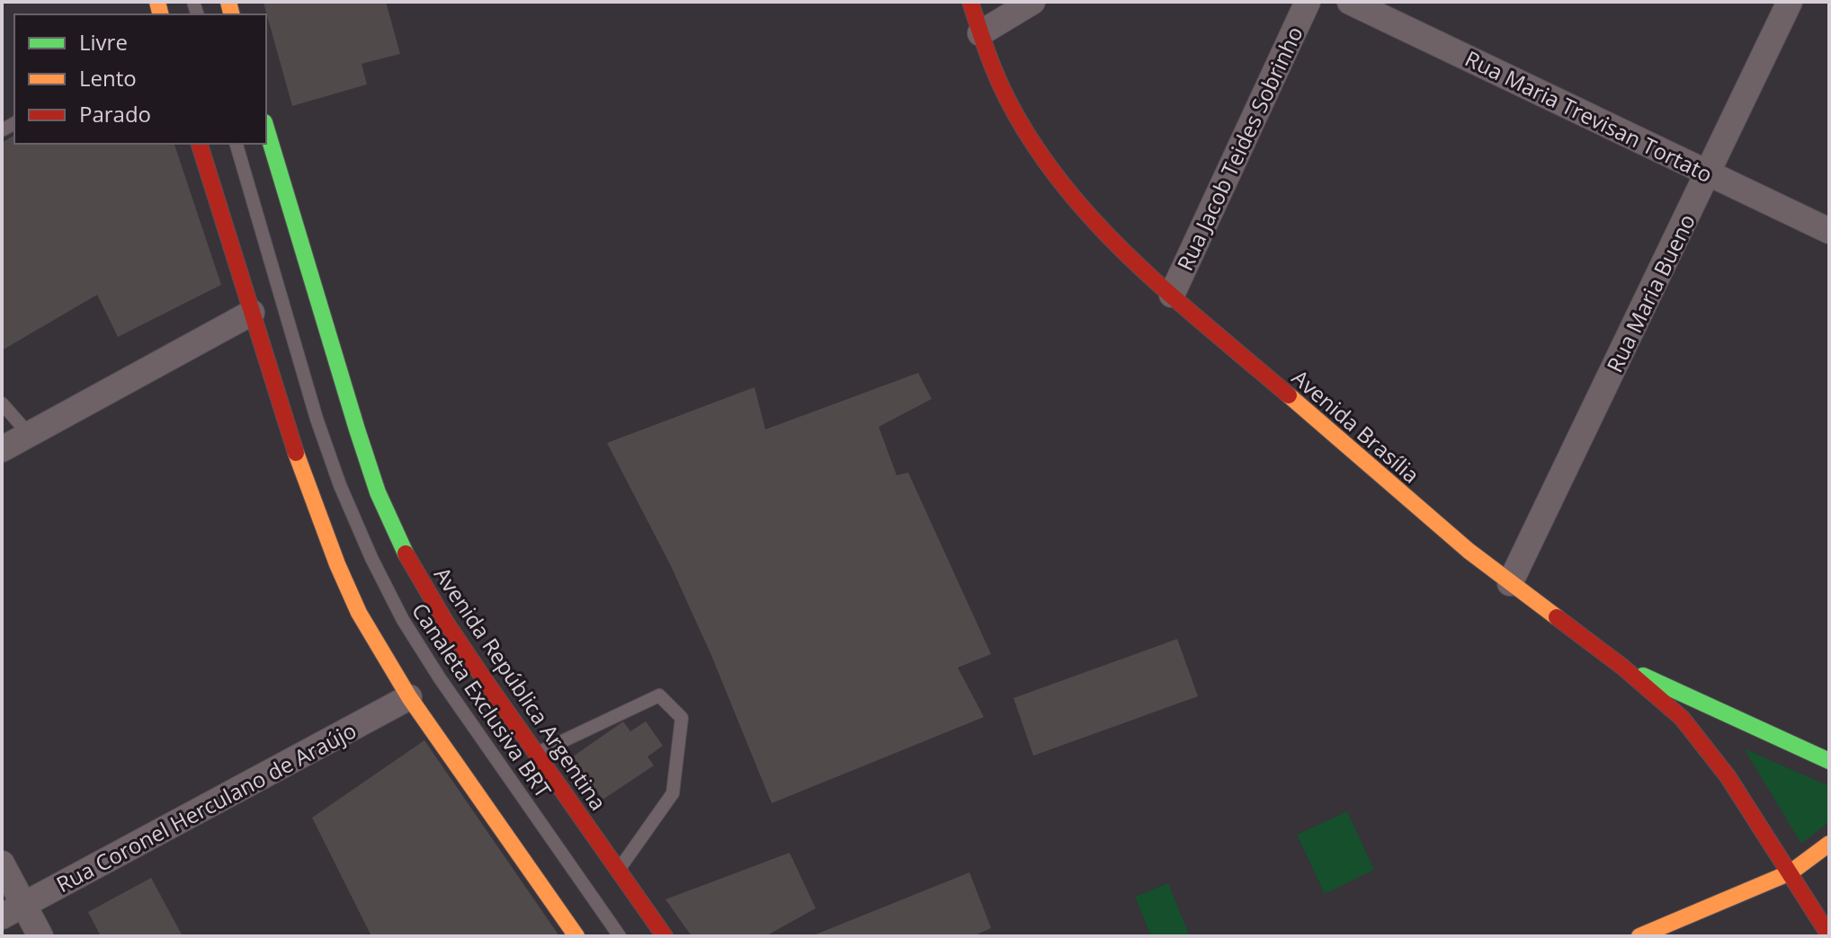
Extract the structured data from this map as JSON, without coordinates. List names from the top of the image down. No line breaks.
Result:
{"streets":{"street":["Rua Maria Trevisan Tortato","Rua Jacob Teides Sobrinho","Rua Maria Bueno","Avenida Brasília","Avenida República Argentina","Rua Coronel Herculano de Araújo"],"lane":["Canaleta Exclusiva BRT"]},"crossings":[["Rua Maria Trevisan Tortato","Rua Maria Bueno"],["Rua Jacob Teides Sobrinho","Avenida Brasília"],["Rua Maria Bueno","Avenida Brasília"]],"legend":["Livre","Lento","Parado"]}
